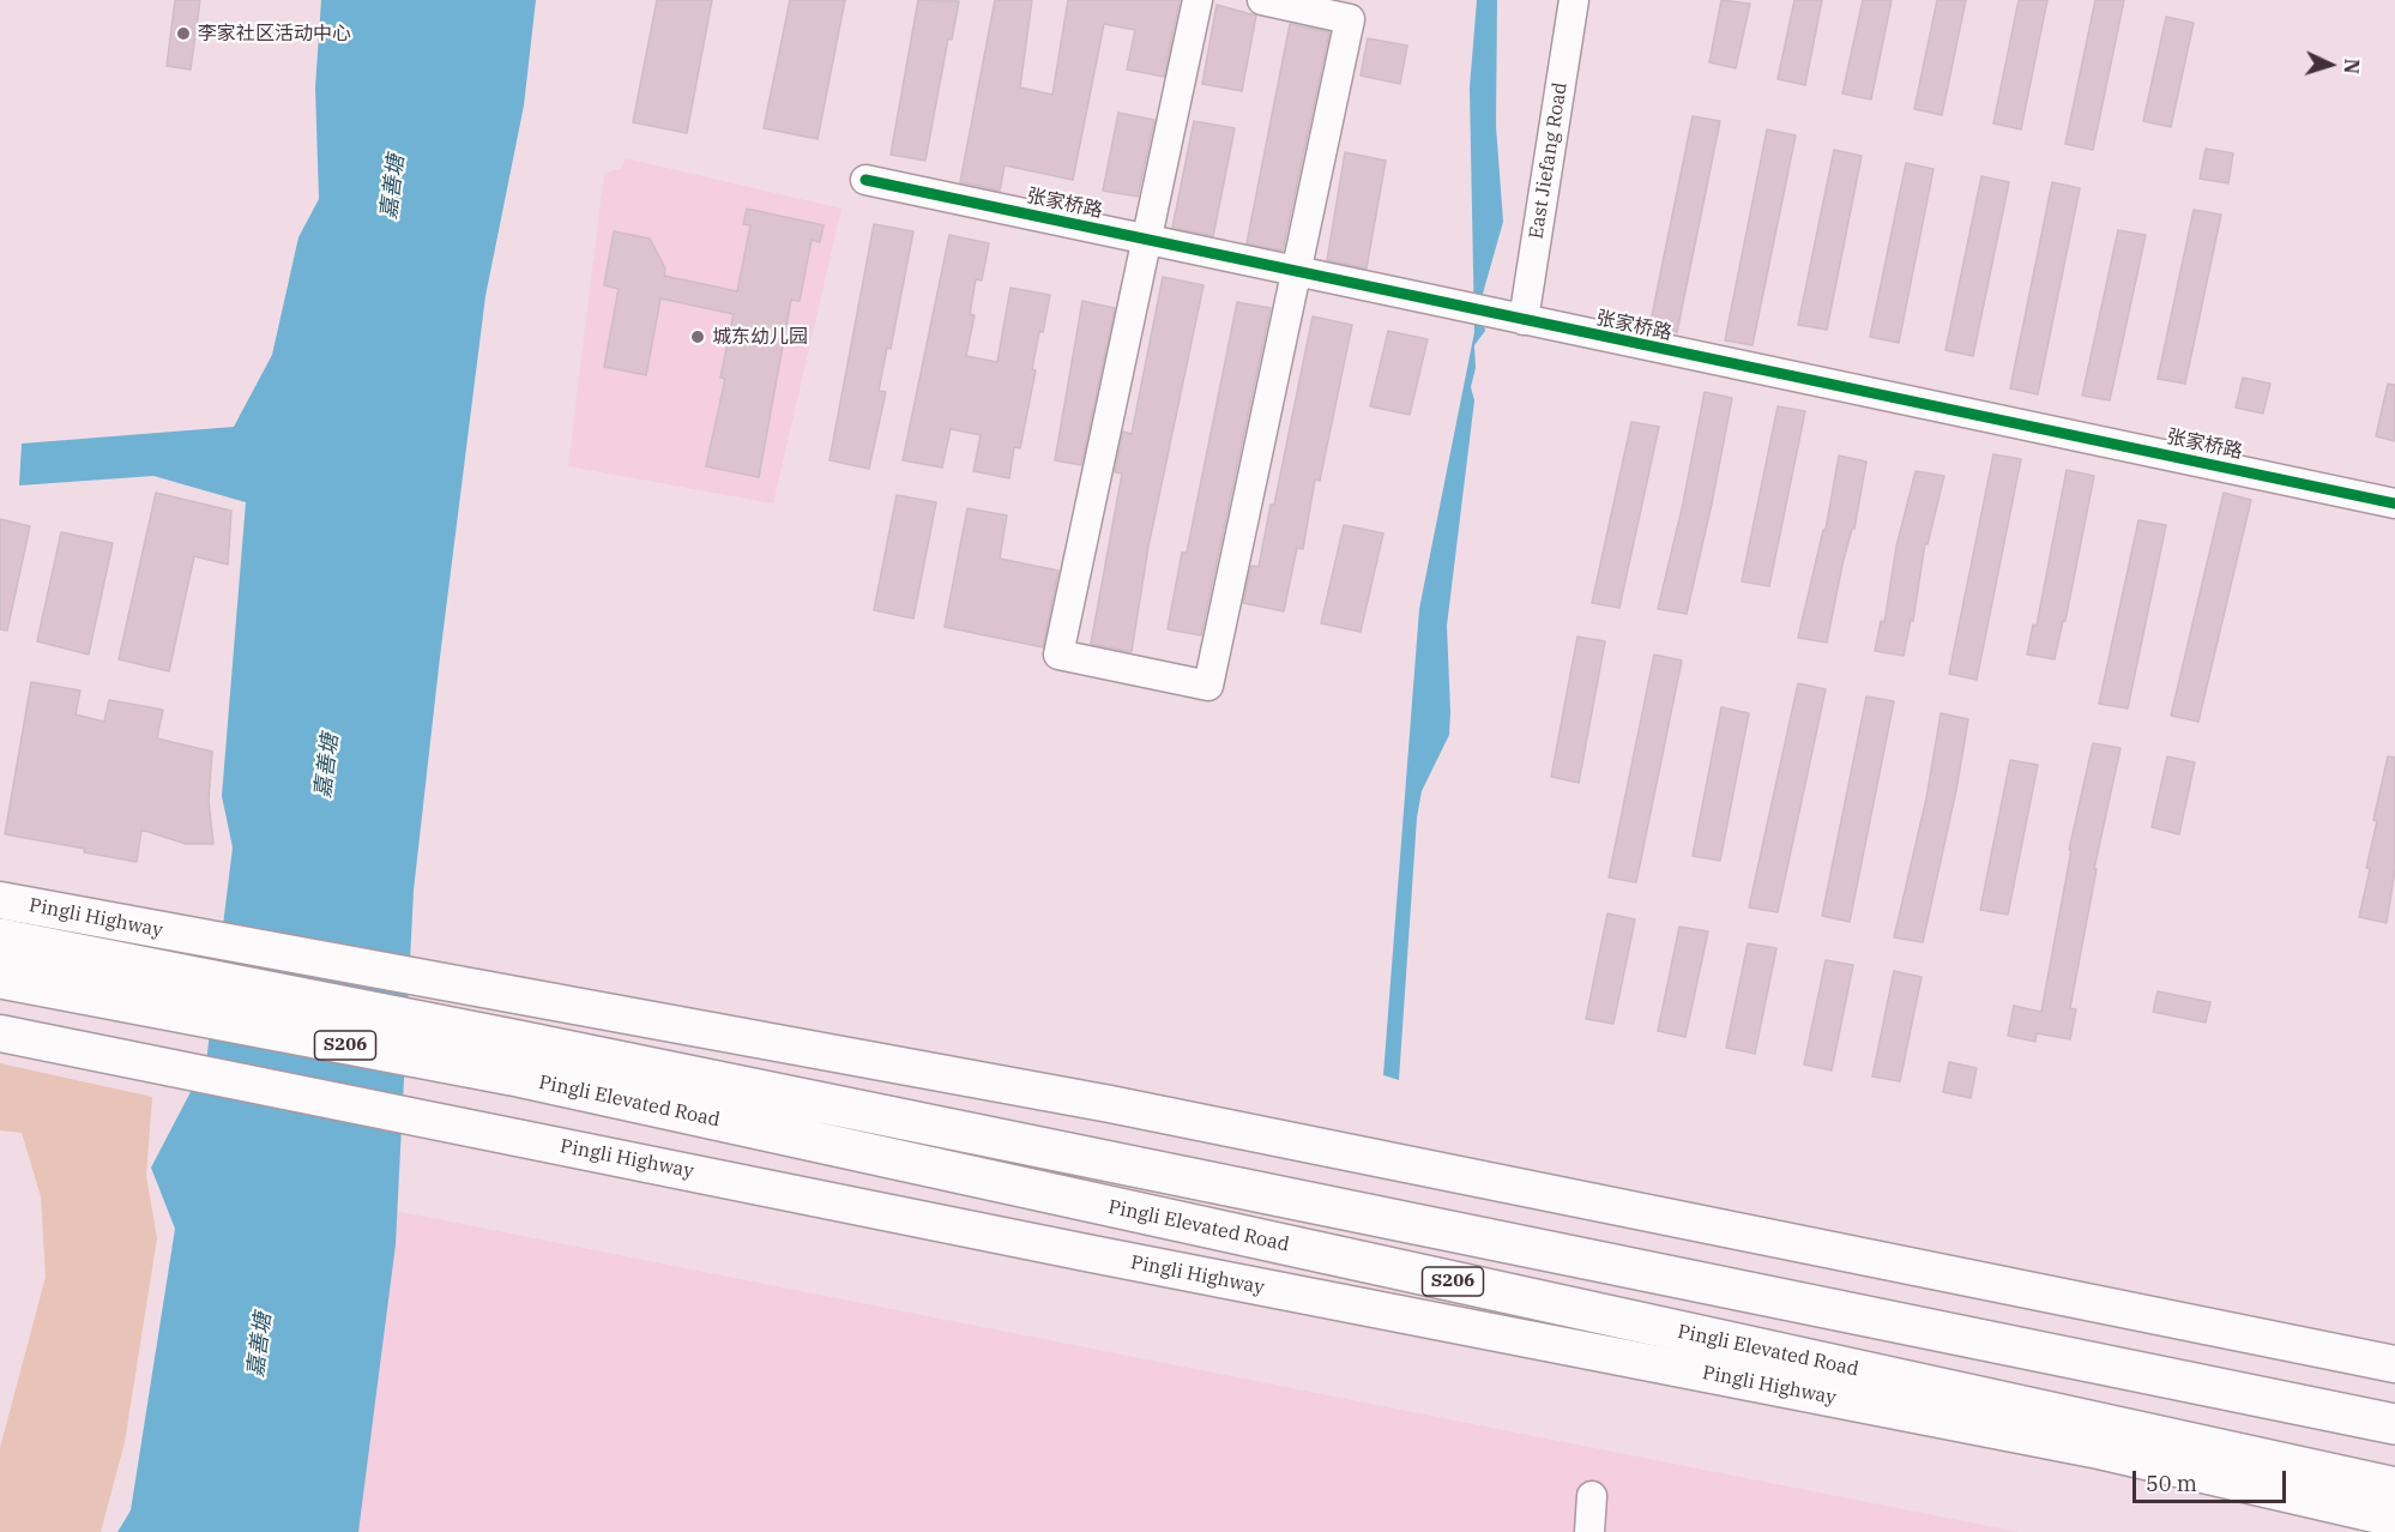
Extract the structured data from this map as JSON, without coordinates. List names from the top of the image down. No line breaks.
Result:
{"streets":{"highway":["S206","Pingli Elevated Road"],"main road":["Pingli Highway"],"street":["East Jiefang Road","张家桥路"]},"crossings":[["East Jiefang Road","张家桥路"]],"water":["嘉善塘"],"places":["李家社区活动中心","城东幼儿园"],"scale_bar":"50 m","north":"right"}
